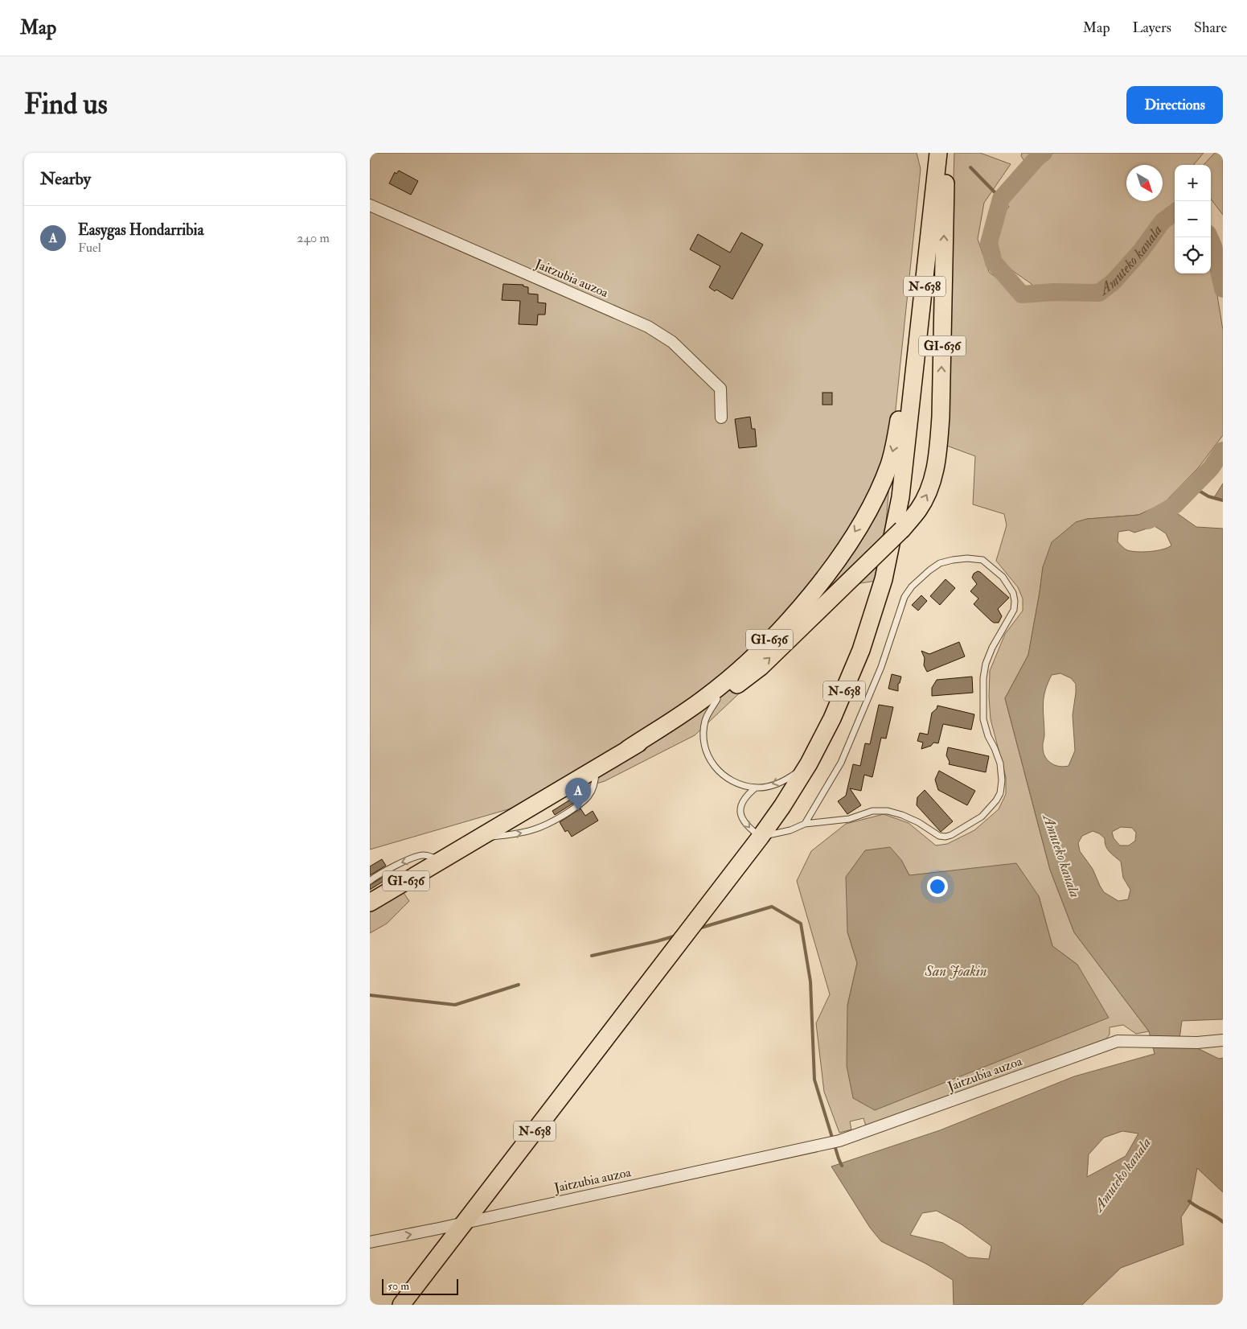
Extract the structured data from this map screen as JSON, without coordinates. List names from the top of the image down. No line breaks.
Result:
{"streets":{"main road":["N-638","GI-636"],"street":["Jaitzubia auzoa"]},"crossings":[["Jaitzubia auzoa","N-638"],["N-638","GI-636"]],"water":["Amuteko kanala","San Joakin"],"scale_bar":"50 m","north":"bottom right","page":{"header":"Map","nav":["Map","Layers","Share"],"buttons":"Directions","title":"Find us","heading":"Nearby","map_buttons":["+","−"],"list":[{"mark":"A","name":"Easygas Hondarribia","note":"Fuel","value":"240 m"}],"pins":"A","scale":"50 m"}}
